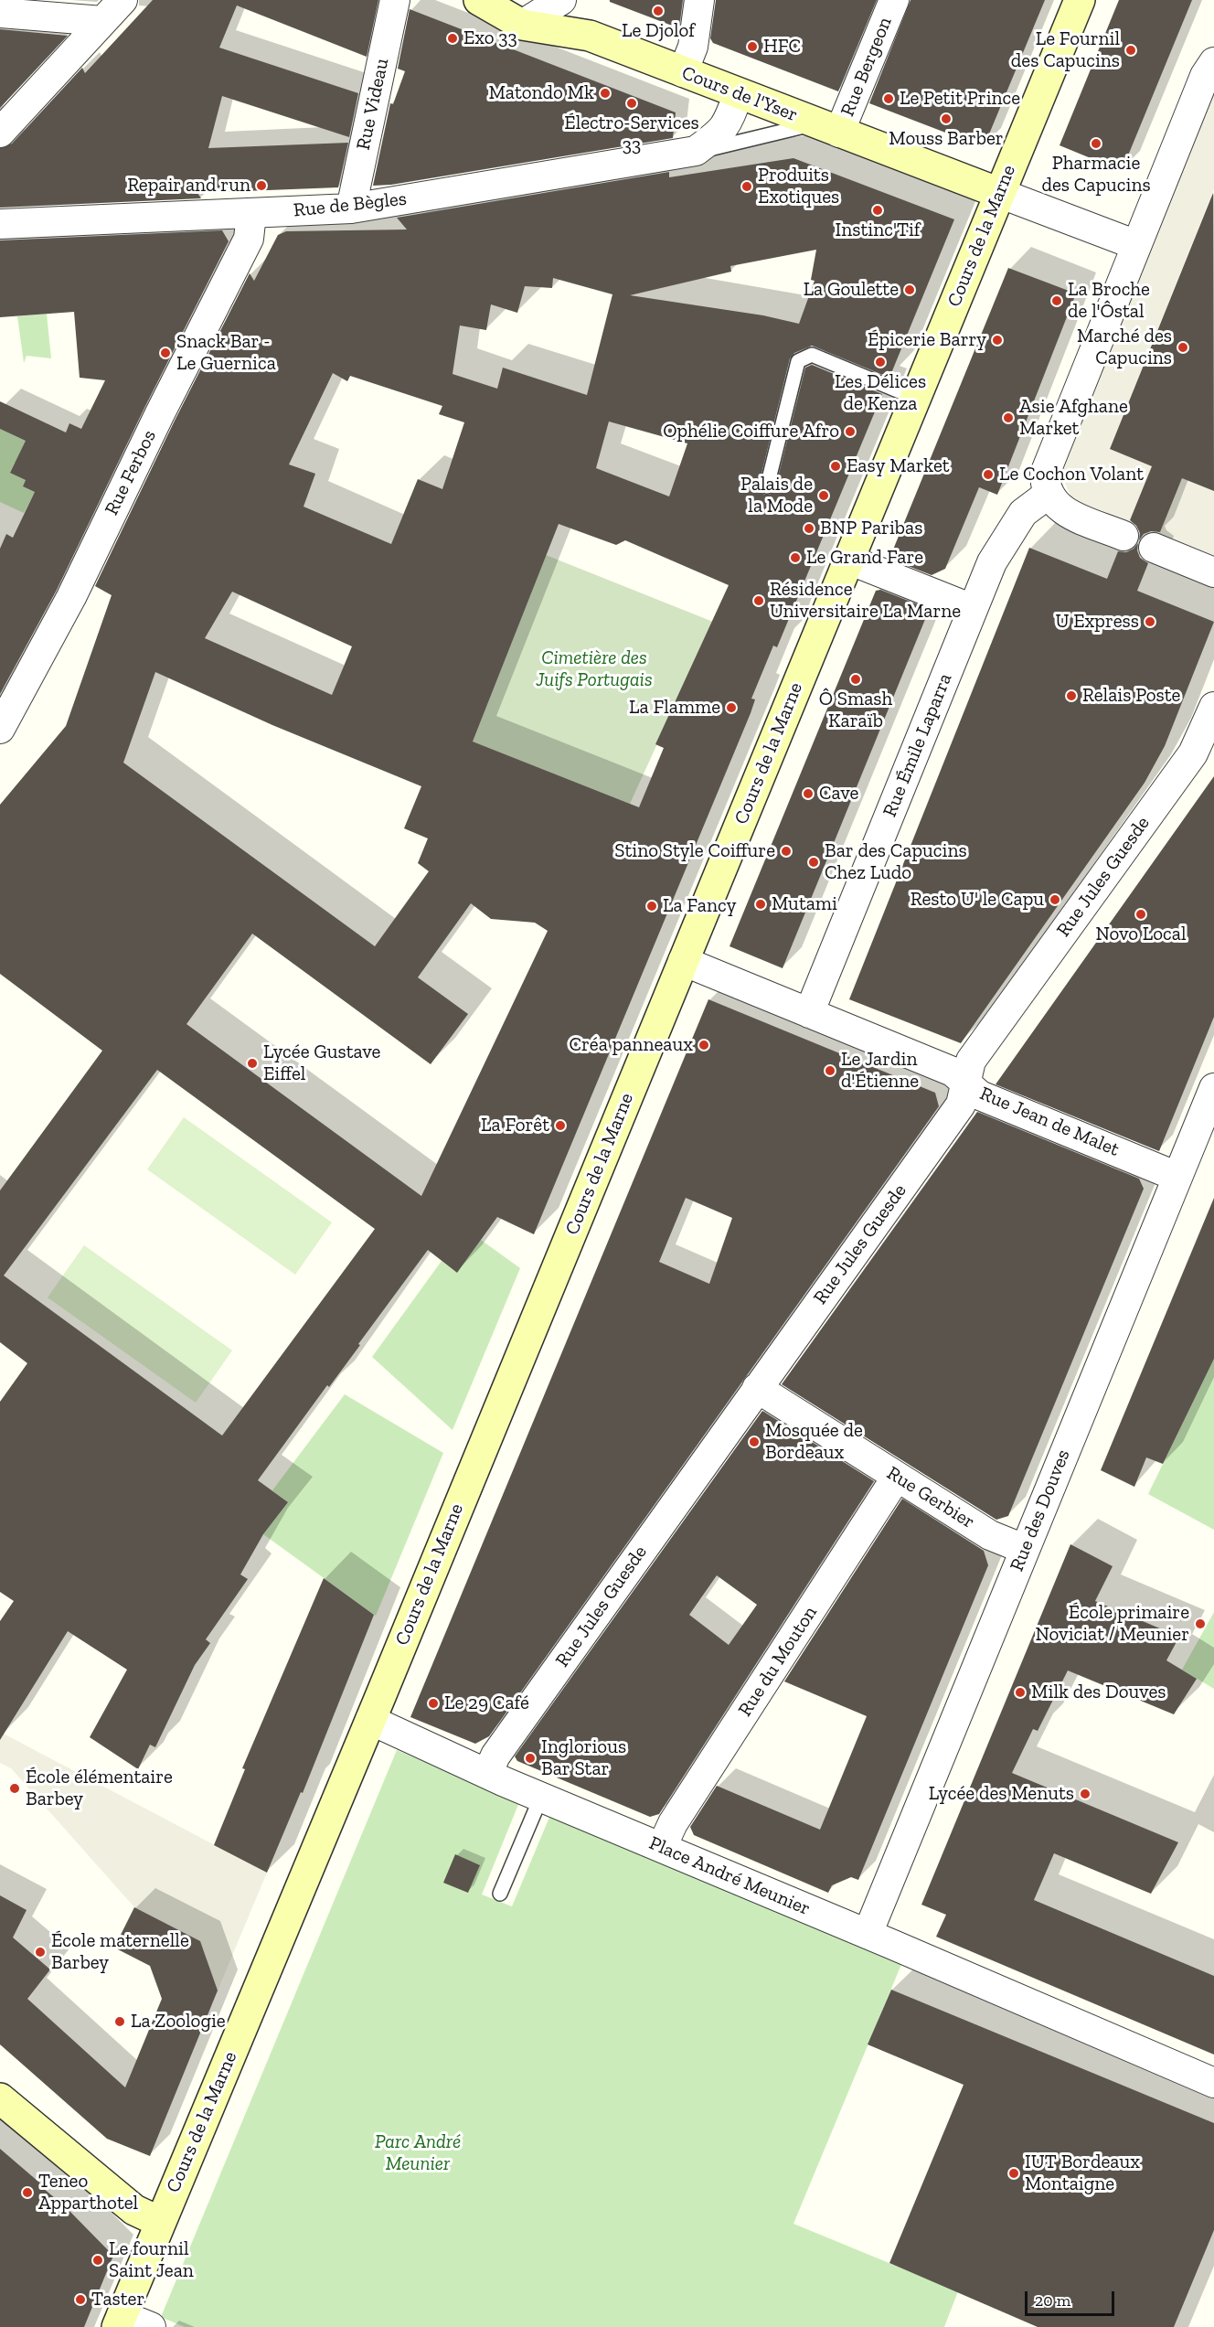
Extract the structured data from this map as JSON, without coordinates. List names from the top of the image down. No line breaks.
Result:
{"streets":{"main road":["Cours de l'Yser","Cours de la Marne"],"street":["Rue Bergeon","Rue Videau","Rue de Bègles","Rue Ferbos","Rue Émile Laparra","Rue Jules Guesde","Rue Jean de Malet","Rue Gerbier","Rue des Douves","Rue du Mouton","Place André Meunier"]},"crossings":[["Rue Bergeon","Cours de l'Yser"],["Rue Bergeon","Rue de Bègles"],["Cours de l'Yser","Rue de Bègles"],["Cours de l'Yser","Cours de la Marne"],["Rue Videau","Rue de Bègles"],["Rue de Bègles","Rue Ferbos"],["Cours de la Marne","Rue Jean de Malet"],["Cours de la Marne","Place André Meunier"],["Rue Émile Laparra","Rue Jean de Malet"],["Rue Jules Guesde","Rue Jean de Malet"],["Rue Jules Guesde","Rue Gerbier"],["Rue Jules Guesde","Place André Meunier"],["Rue Jean de Malet","Rue des Douves"],["Rue Gerbier","Rue des Douves"],["Rue Gerbier","Rue du Mouton"],["Rue des Douves","Place André Meunier"],["Rue du Mouton","Place André Meunier"]],"parks":["Cimetière des Juifs Portugais","Parc André Meunier"],"places":["Le Djolof","Exo 33","HFC","Le Fournil des Capucins","Matondo Mk","Le Petit Prince","Électro-Services 33","Mouss Barber","Pharmacie des Capucins","Repair and run","Produits Exotiques","Instinc'Tif","La Goulette","La Broche de l'Ôstal","Épicerie Barry","Marché des Capucins","Snack Bar - Le Guernica","Les Délices de Kenza","Asie Afghane Market","Ophélie Coiffure Afro","Easy Market","Le Cochon Volant","Palais de la Mode","BNP Paribas","Le Grand Fare","Résidence Universitaire La Marne","U Express","Ô Smash Karaïb","Relais Poste","La Flamme","Cave","Stino Style Coiffure","Bar des Capucins Chez Ludo","Resto U' le Capu","Mutami","La Fancy","Novo Local","Créa panneaux","Lycée Gustave Eiffel","Le Jardin d'Étienne","La Forêt","Mosquée de Bordeaux","École primaire Noviciat / Meunier","Milk des Douves","Le 29 Café","Inglorious Bar Star","École élémentaire Barbey","Lycée des Menuts","École maternelle Barbey","La Zoologie","IUT Bordeaux Montaigne","Teneo Apparthotel","Le fournil Saint Jean","Taster"],"scale_bar":"20 m"}
